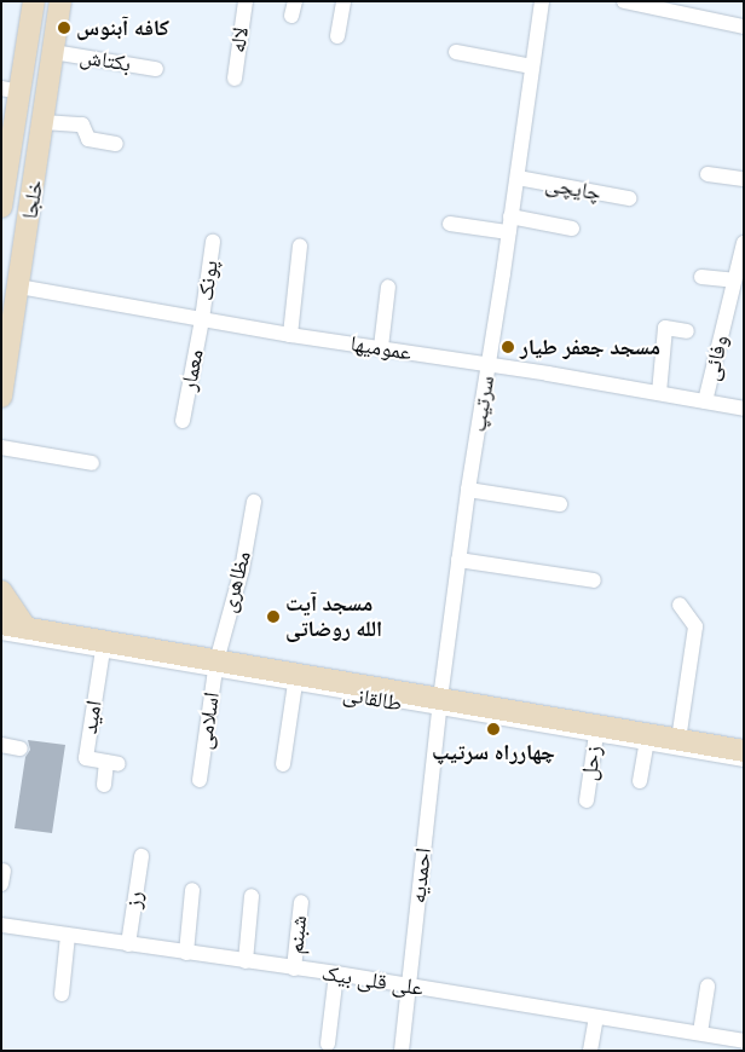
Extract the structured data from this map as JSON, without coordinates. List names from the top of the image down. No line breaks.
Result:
{"streets":{"main road":["خلجا","طالقانی"],"street":["لاله","بکتاش","چایچی","پونک","عمومیها","وفائی","معمار","سرتیپ","مظاهری","امید","اسلامی","زحل","احمدیه","رز","شبنم","علی قلی بیک"]},"crossings":[["بکتاش","خلجا"],["چایچی","سرتیپ"],["خلجا","عمومیها"],["پونک","عمومیها"],["پونک","معمار"],["عمومیها","وفائی"],["عمومیها","معمار"],["عمومیها","سرتیپ"],["سرتیپ","طالقانی"],["سرتیپ","احمدیه"],["مظاهری","طالقانی"],["مظاهری","اسلامی"],["طالقانی","امید"],["طالقانی","اسلامی"],["طالقانی","زحل"],["طالقانی","احمدیه"],["احمدیه","علی قلی بیک"],["رز","علی قلی بیک"],["شبنم","علی قلی بیک"]],"places":["کافه آبنوس","مسجد جعفر طیار","مسجد آیت الله روضاتی","چهارراه سرتیپ"]}
